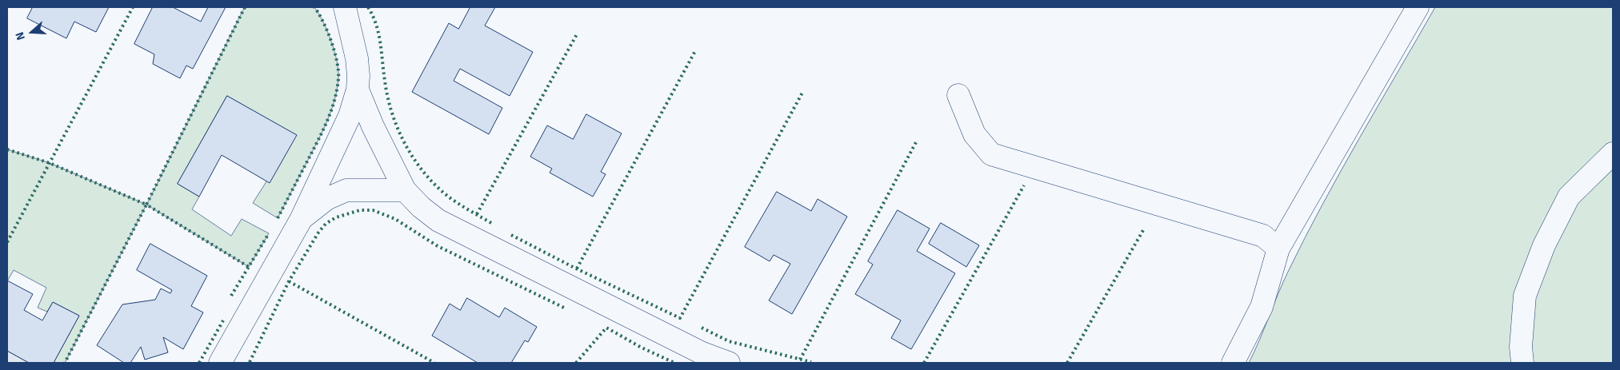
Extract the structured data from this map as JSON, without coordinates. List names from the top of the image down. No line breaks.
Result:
{"north":"left"}
